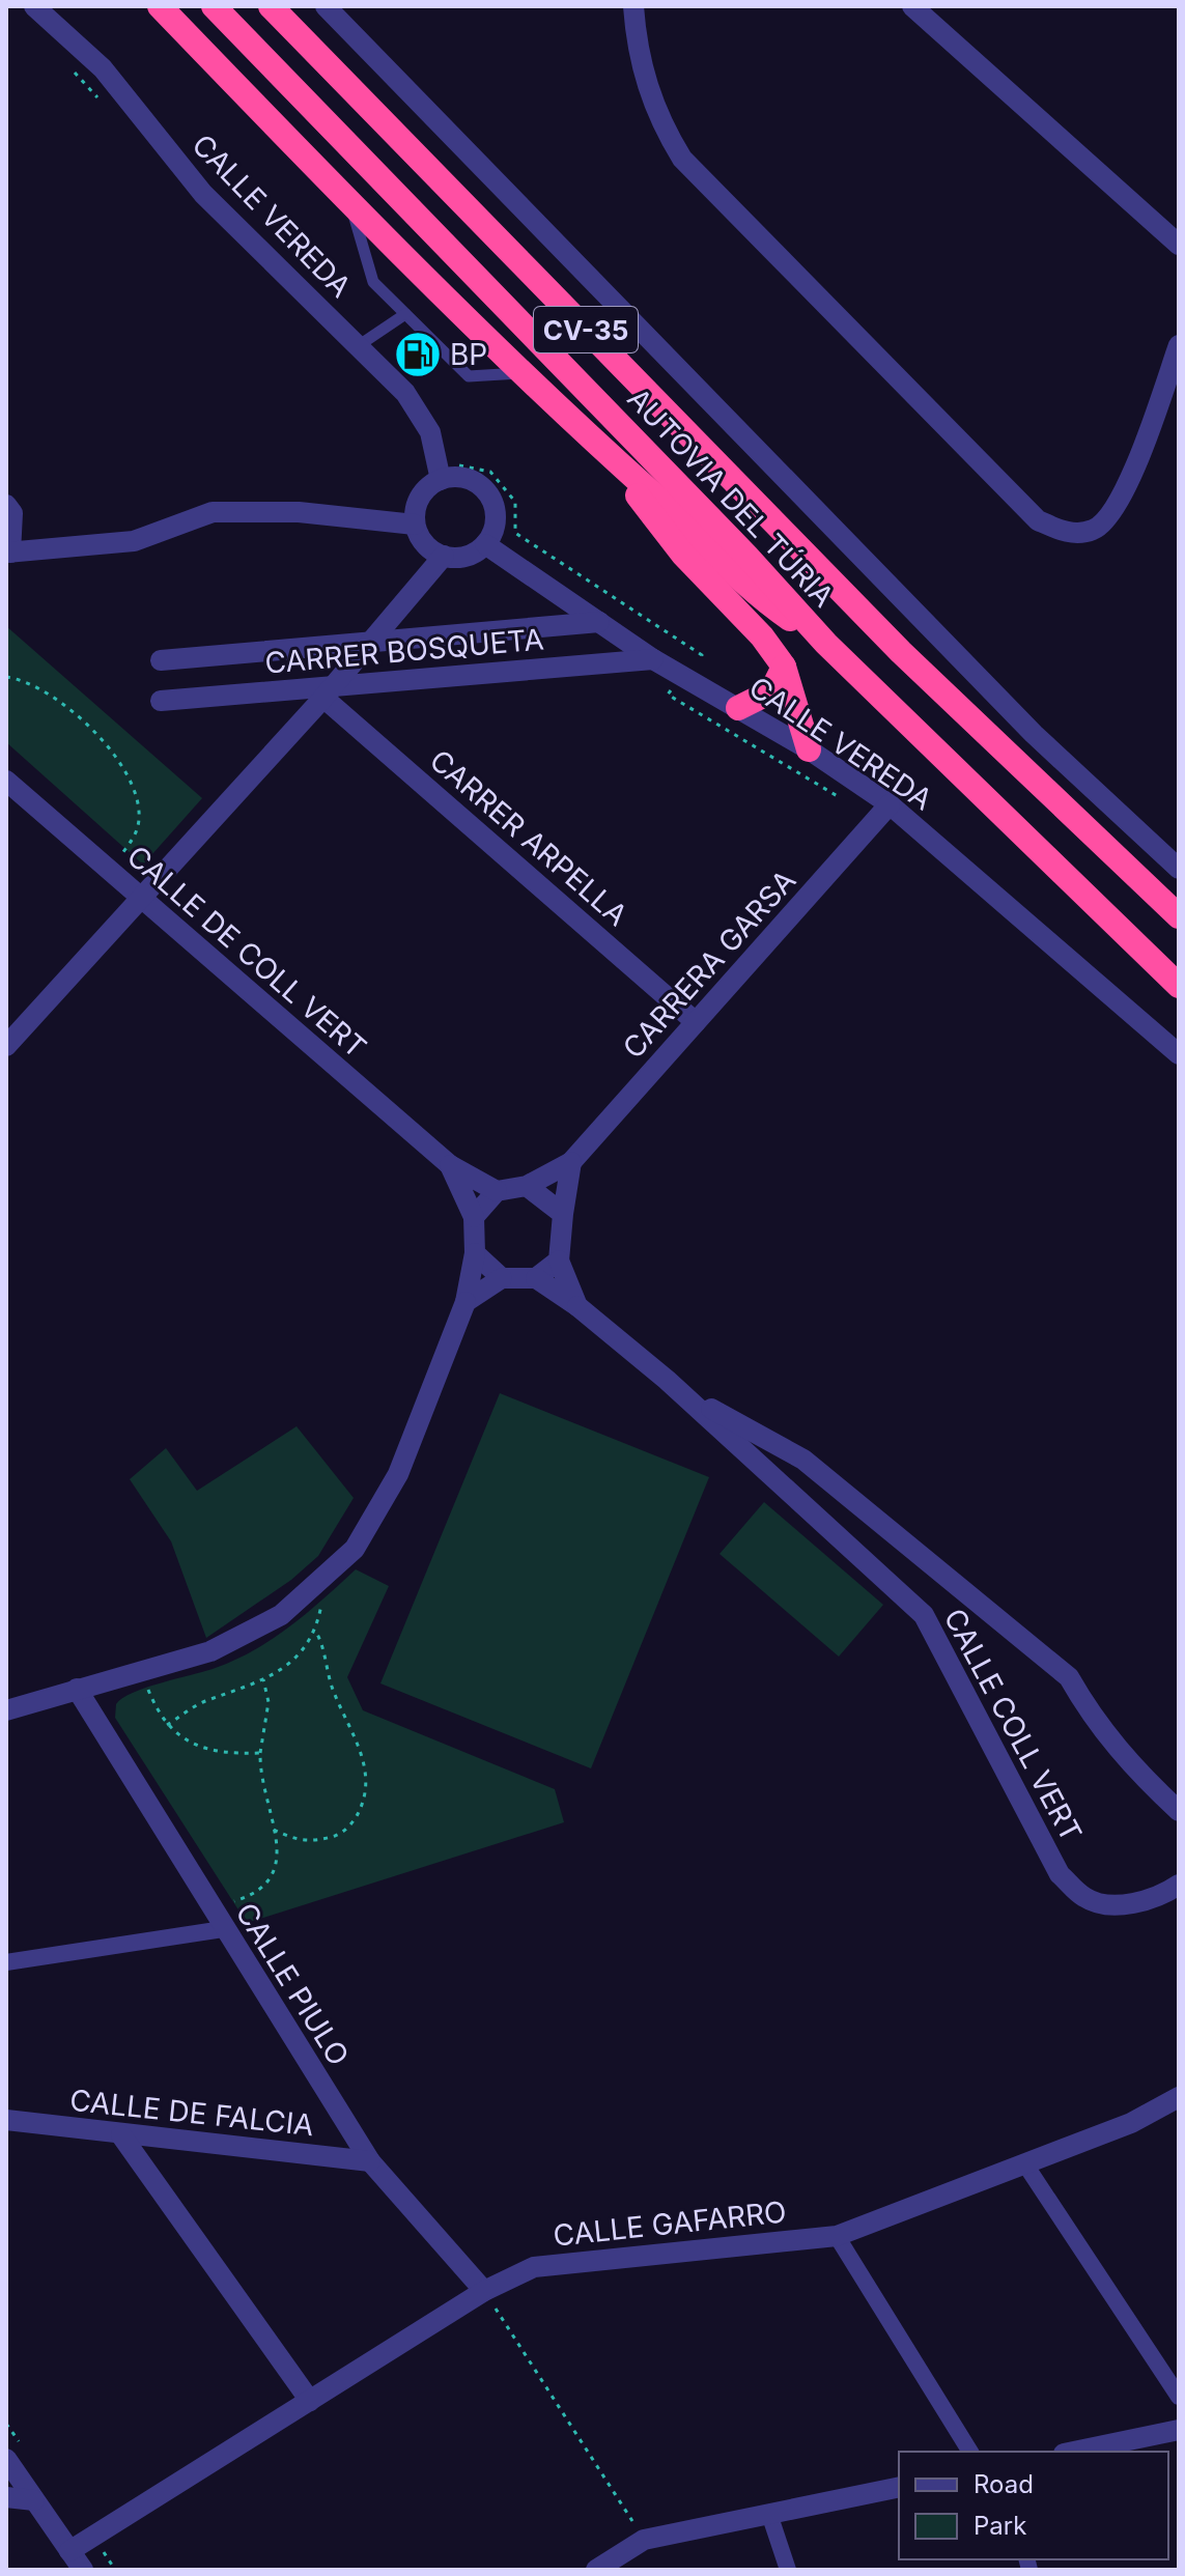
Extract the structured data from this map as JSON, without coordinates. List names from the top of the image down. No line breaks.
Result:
{"streets":{"highway":["CV-35","AUTOVIA DEL TÚRIA"],"street":["CALLE VEREDA","CARRER BOSQUETA","CARRER ARPELLA","CALLE DE COLL VERT","CARRERA GARSA","CALLE COLL VERT","CALLE PIULO","CALLE DE FALCIA","CALLE GAFARRO"]},"crossings":[["CALLE VEREDA","CARRER BOSQUETA"],["CALLE VEREDA","CARRERA GARSA"],["CARRER BOSQUETA","CARRER ARPELLA"],["CARRER ARPELLA","CARRERA GARSA"],["CALLE DE COLL VERT","CARRERA GARSA"],["CALLE DE COLL VERT","CALLE COLL VERT"],["CARRERA GARSA","CALLE COLL VERT"],["CALLE PIULO","CALLE DE FALCIA"],["CALLE PIULO","CALLE GAFARRO"]],"places":{"fuel station":["BP"]},"legend":["Road","Park"]}
